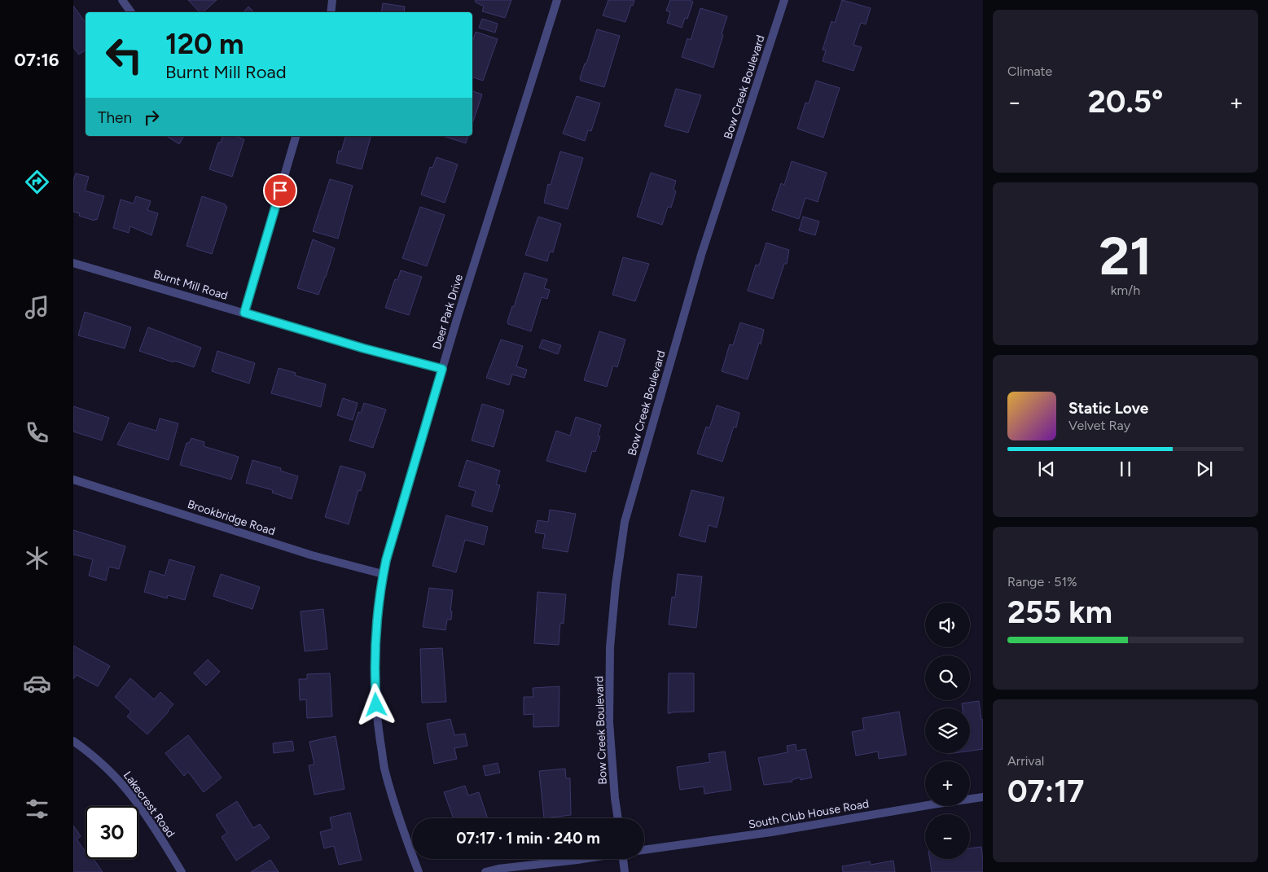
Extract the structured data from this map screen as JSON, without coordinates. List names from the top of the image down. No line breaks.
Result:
{"streets":{"street":["Bow Creek Boulevard","Burnt Mill Road","Deer Park Drive","Brookbridge Road","Lakecrest Road","South Club House Road"]},"crossings":[["Burnt Mill Road","Deer Park Drive"],["Deer Park Drive","Brookbridge Road"]],"page":{"tabs":"07:16","tile":["Climate",["21","km/h"],["Range · 51%","255 km"],["Arrival","07:17"]],"turn":["120 m","Burnt Mill Road"],"heat":["−","20.5°","+"],"then":"Then","song":["Static Love","Velvet Ray"],"map_buttons":["+","−"],"limit":"30","trip":"07:17 · 1 min · 240 m"}}
